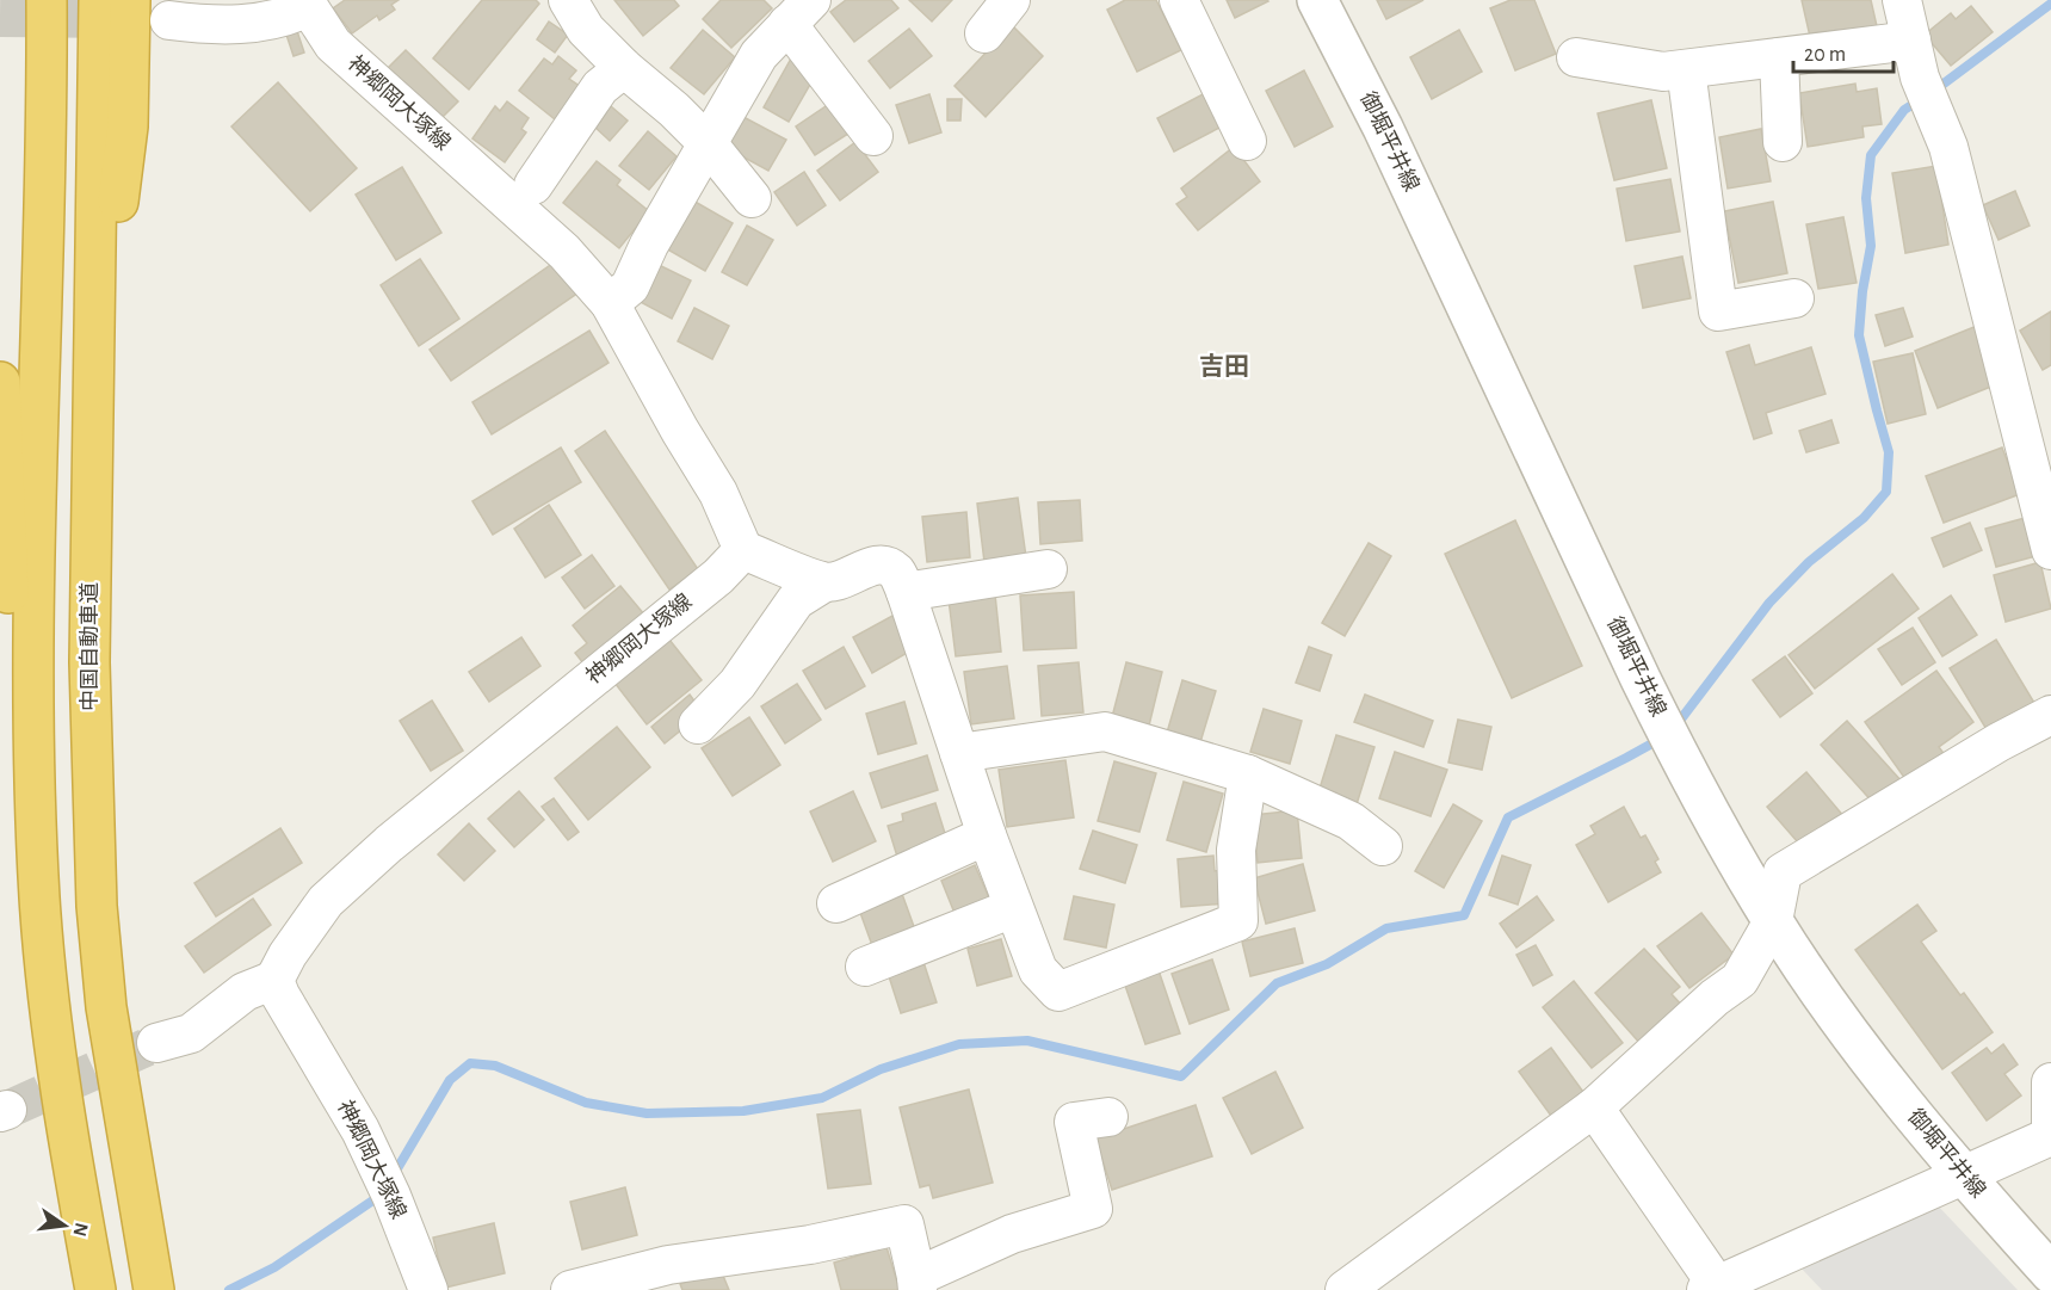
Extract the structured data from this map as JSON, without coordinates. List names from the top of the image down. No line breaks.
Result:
{"streets":{"highway":["中国自動車道"],"street":["神郷岡大塚線","御堀平井線"]},"districts":["吉田"],"scale_bar":"20 m","north":"right"}
